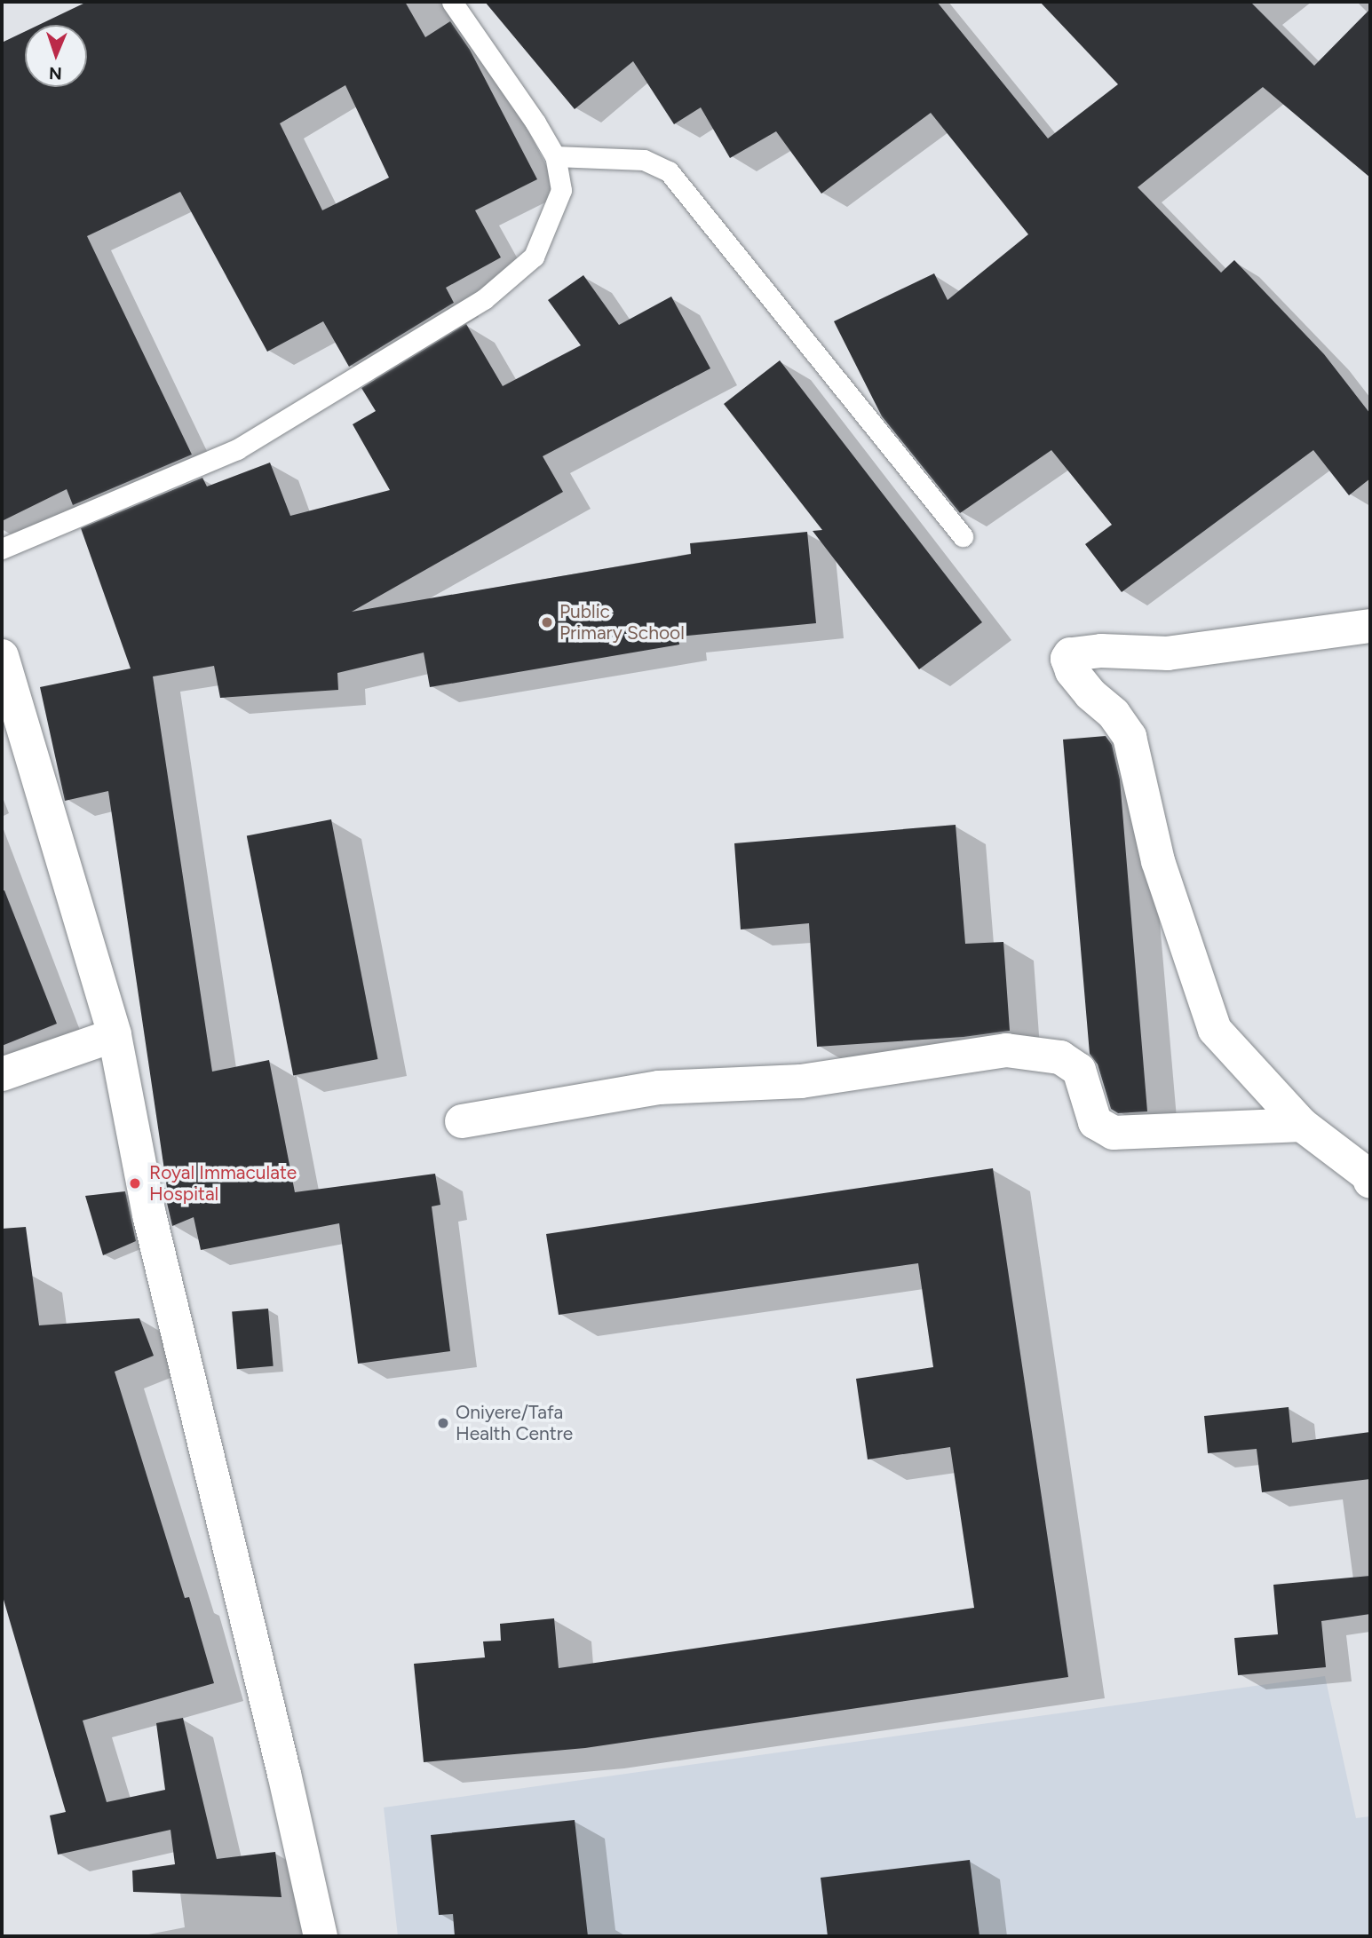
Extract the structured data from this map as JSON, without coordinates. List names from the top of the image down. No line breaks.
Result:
{"places":["Public Primary School","Royal Immaculate Hospital","Oniyere/Tafa Health Centre"],"north":"bottom"}
